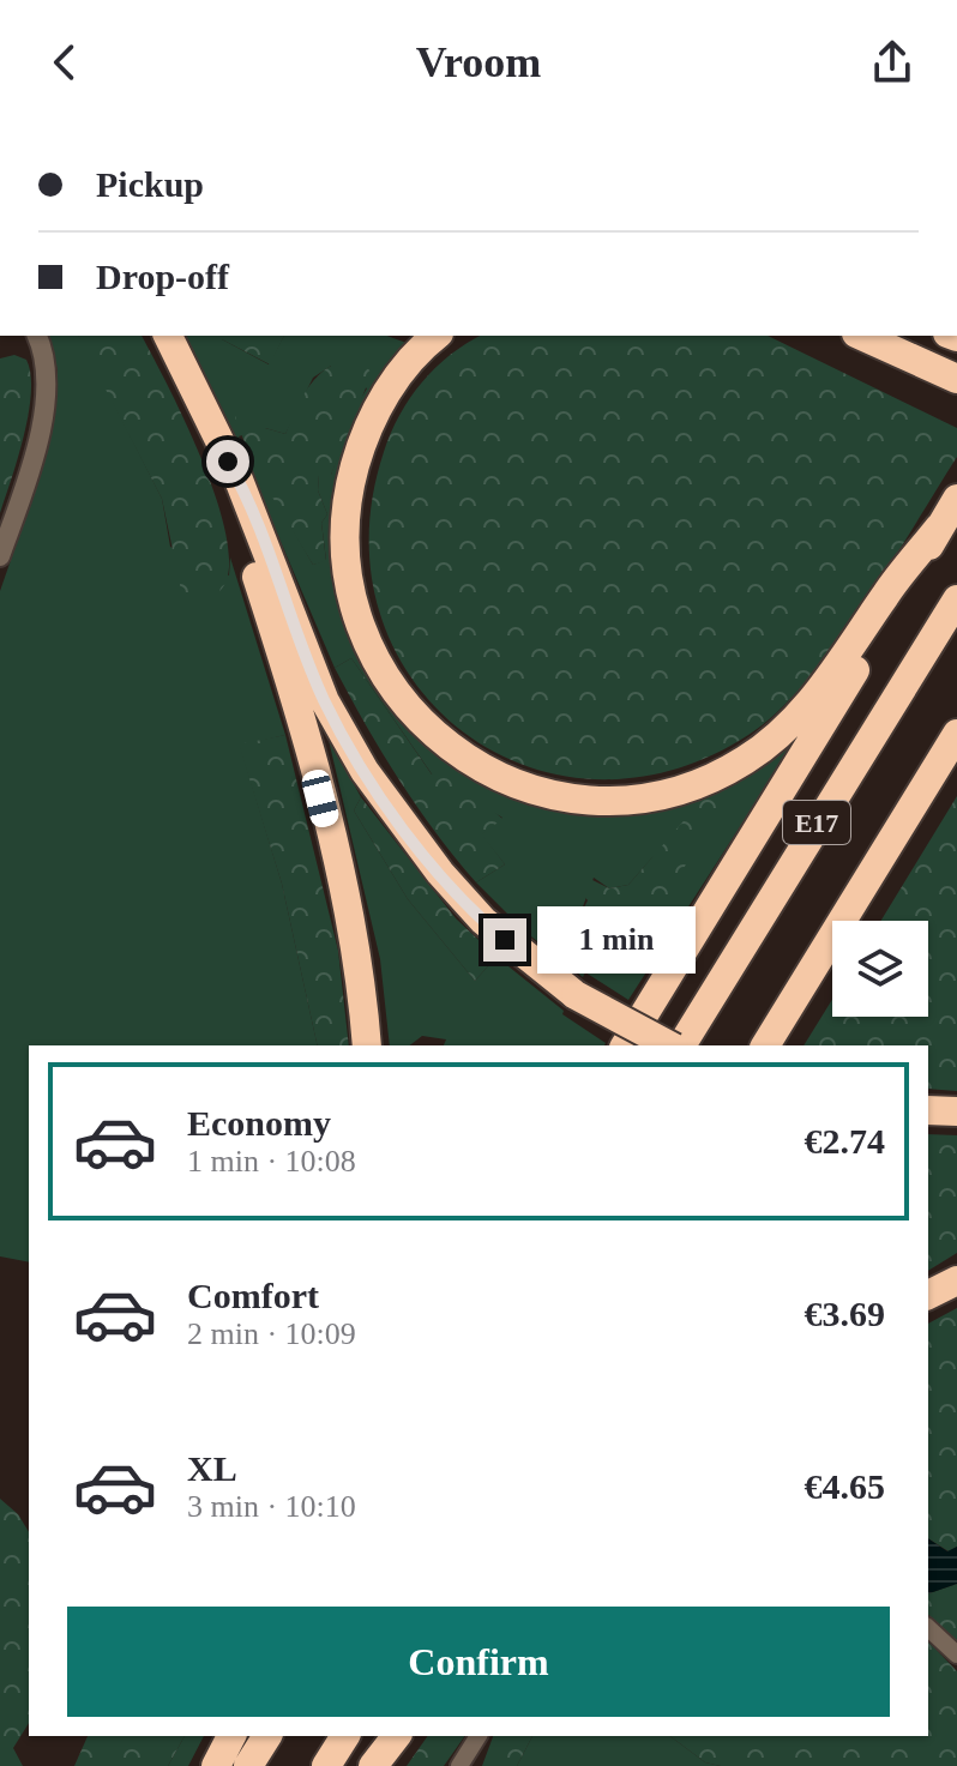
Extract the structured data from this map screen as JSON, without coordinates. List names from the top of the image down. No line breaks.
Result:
{"streets":{"highway":["E17"]},"page":{"header":"Vroom","banner":["Pickup","Drop-off"],"bubble":"1 min","list":[{"name":"Economy","note":"1 min · 10:08","value":"€2.74"},{"name":"Comfort","note":"2 min · 10:09","value":"€3.69"},{"name":"XL","note":"3 min · 10:10","value":"€4.65"}],"buttons":"Confirm"}}
